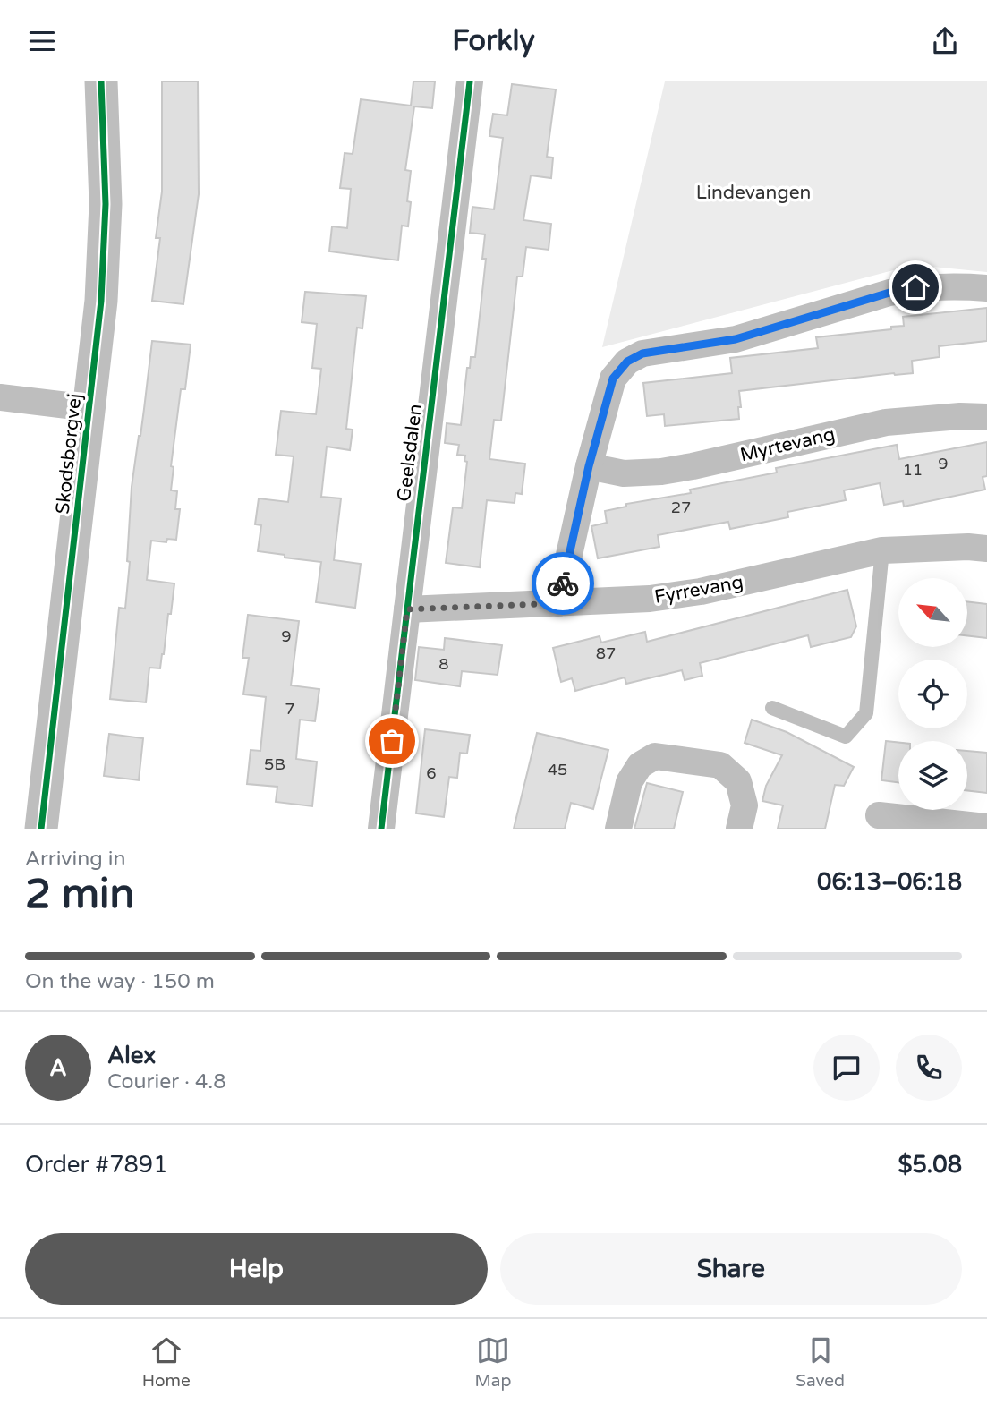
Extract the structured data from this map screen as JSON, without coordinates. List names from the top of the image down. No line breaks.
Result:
{"streets":{"street":["Myrtevang","Geelsdalen","Skodsborgvej","Fyrrevang"]},"crossings":[["Geelsdalen","Fyrrevang"]],"parks":["Lindevangen"],"house_numbers":["9","11","27","9","87","8","7","5B","45","6"],"north":"top left","page":{"header":"Forkly","heading":["2 min","Arriving in","06:13–06:18"],"panel":["Alex","Courier · 4.8","Order #7891","$5.08"],"bar":"On the way · 150 m","round":"A","buttons":["Help","Share"],"tabs":["Home","Map","Saved"]}}
